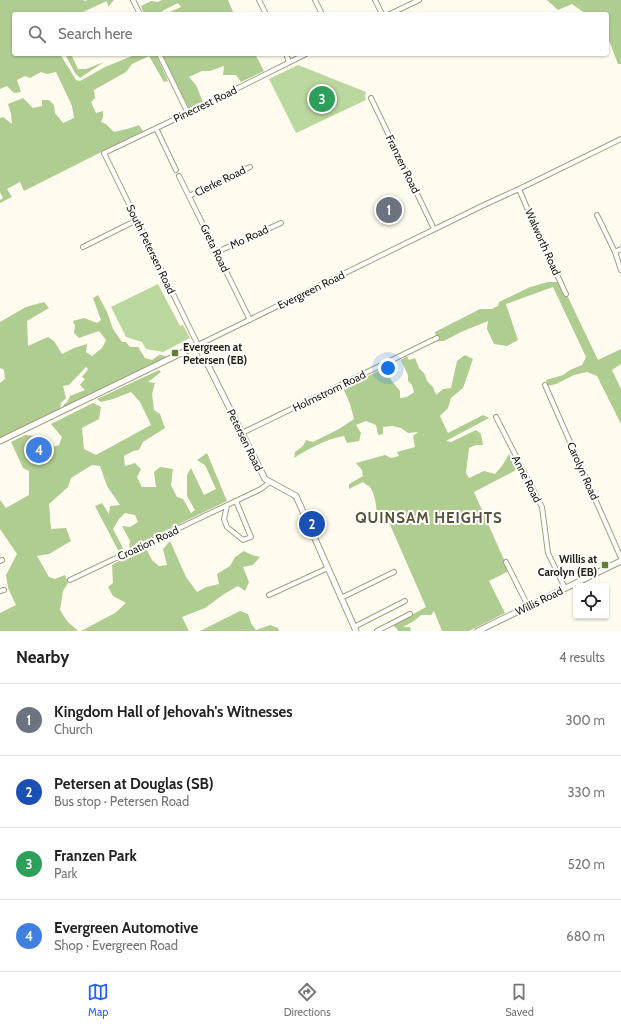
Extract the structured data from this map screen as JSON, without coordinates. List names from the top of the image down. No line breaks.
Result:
{"streets":{"street":["Pinecrest Road","Franzen Road","Clerke Road","Mo Road","Walworth Road","Greta Road","South Petersen Road","Evergreen Road","Holmstrom Road","Petersen Road","Carolyn Road","Anne Road","Croation Road","Willis Road"]},"crossings":[["Pinecrest Road","South Petersen Road"],["Franzen Road","Evergreen Road"],["Clerke Road","Greta Road"],["Mo Road","Greta Road"],["Walworth Road","Evergreen Road"],["Greta Road","Evergreen Road"],["South Petersen Road","Evergreen Road"],["South Petersen Road","Petersen Road"],["Evergreen Road","Petersen Road"],["Holmstrom Road","Petersen Road"],["Petersen Road","Croation Road"],["Carolyn Road","Willis Road"],["Anne Road","Willis Road"]],"districts":["QUINSAM HEIGHTS"],"places":{"transit":["Evergreen at Petersen (EB)","Willis at Carolyn (EB)"]},"page":{"search":"Search here","pins":["3","1","4","2"],"heading":["Nearby","4 results"],"list":[{"mark":"1","name":"Kingdom Hall of Jehovah's Witnesses","note":"Church","value":"300 m"},{"mark":"2","name":"Petersen at Douglas (SB)","note":"Bus stop · Petersen Road","value":"330 m"},{"mark":"3","name":"Franzen Park","note":"Park","value":"520 m"},{"mark":"4","name":"Evergreen Automotive","note":"Shop · Evergreen Road","value":"680 m"}],"nav":["Map","Directions","Saved"]}}
